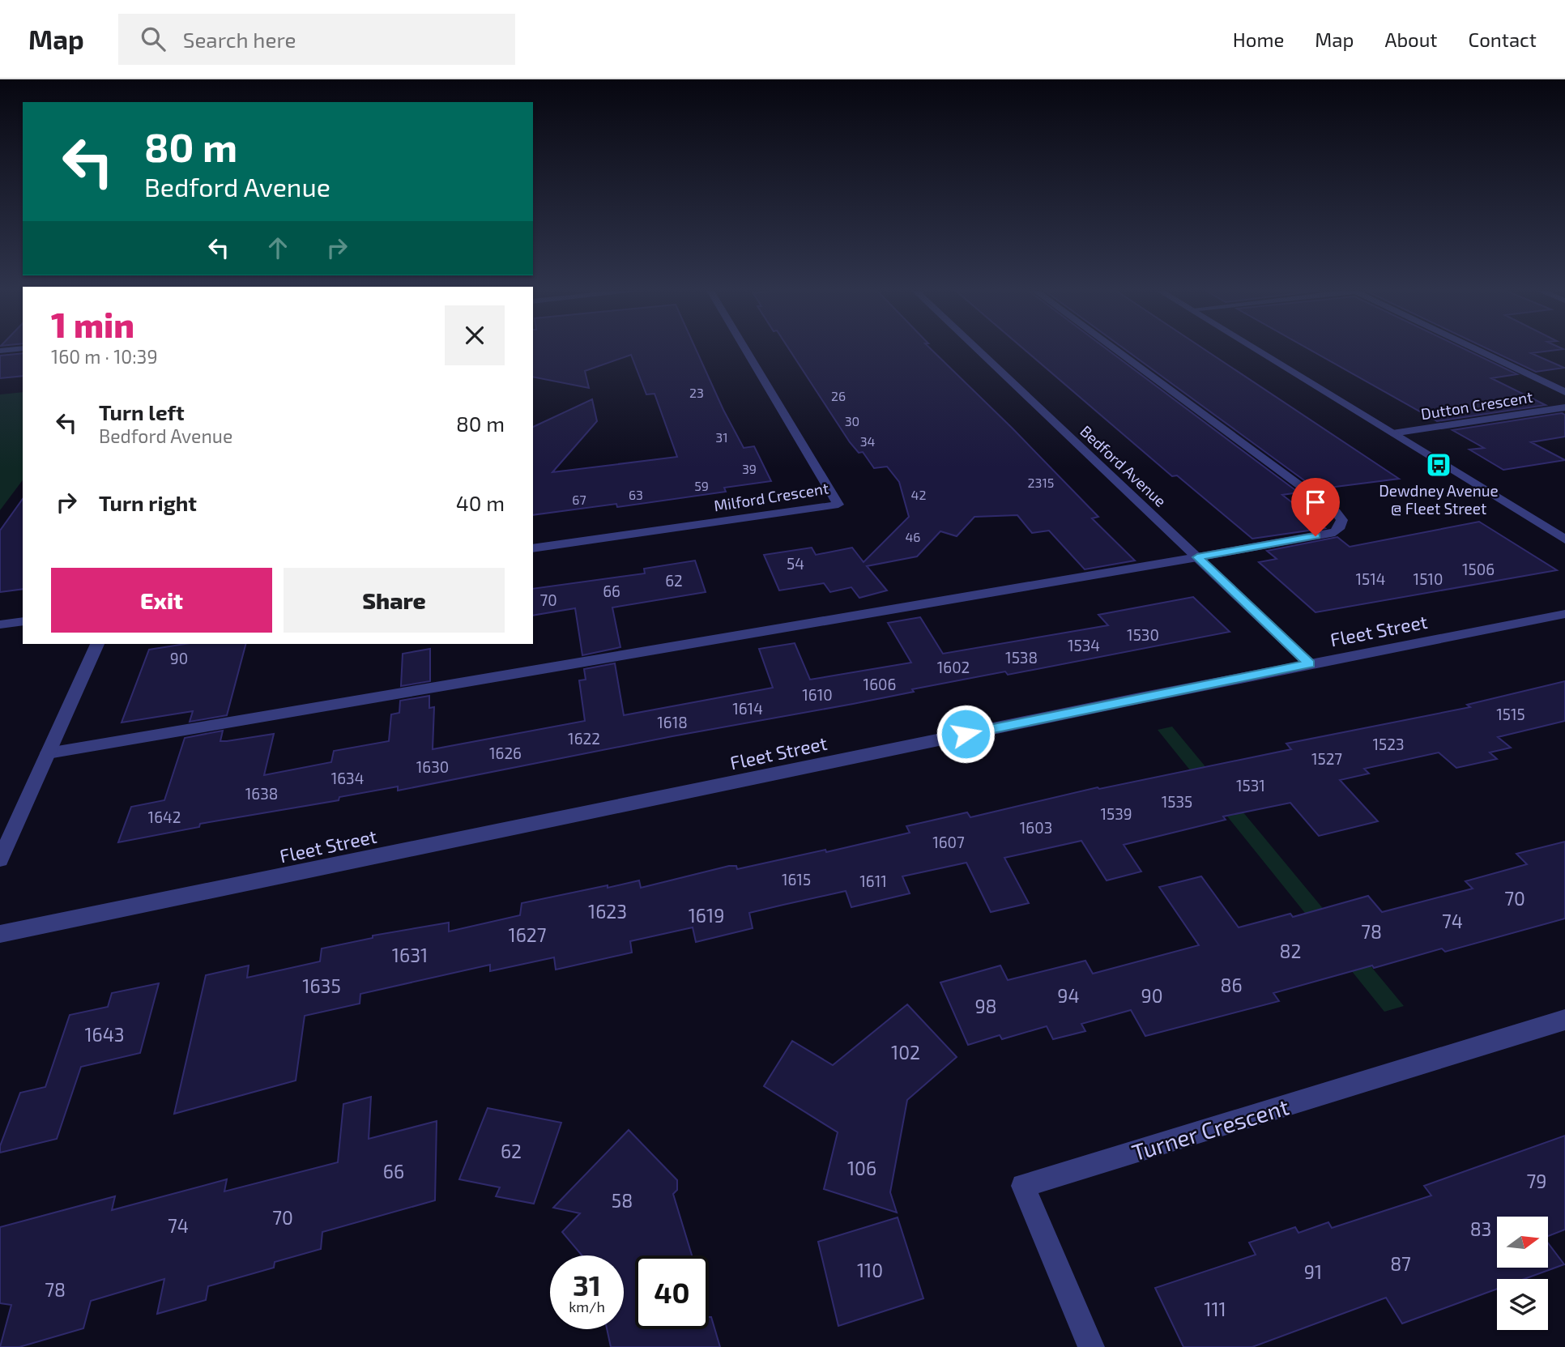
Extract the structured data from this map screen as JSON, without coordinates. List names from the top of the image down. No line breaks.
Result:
{"streets":{"street":["Dutton Crescent","Bedford Avenue","Milford Crescent","Fleet Street","Turner Crescent"]},"crossings":[["Bedford Avenue","Fleet Street"]],"places":{"bus stop":["Dewdney Avenue @ Fleet Street"]},"house_numbers":["23","26","30","31","34","39","2315","59","63","42","67","46","54","1506","1514","1510","62","66","70","1530","1534","1538","90","1602","1606","1610","1614","1515","1618","1622","1523","1626","1527","1630","1634","1531","1638","1535","1539","1642","1603","1607","1615","1611","70","1623","1619","74","78","1627","82","1631","86","1635","94","90","98","1643","102","62","106","66","79","58","70","74","83","87","110","91","78","111"],"north":"right","page":{"header":"Map","search":"Search here","nav":["Home","Map","About","Contact"],"turn":["80 m","Bedford Avenue"],"heading":["1 min","160 m · 10:39"],"list":[{"name":"Turn left","note":"Bedford Avenue","value":"80 m"},{"name":"Turn right","value":"40 m"}],"buttons":["Exit","Share"],"speed":"31 km/h","limit":"40"}}
